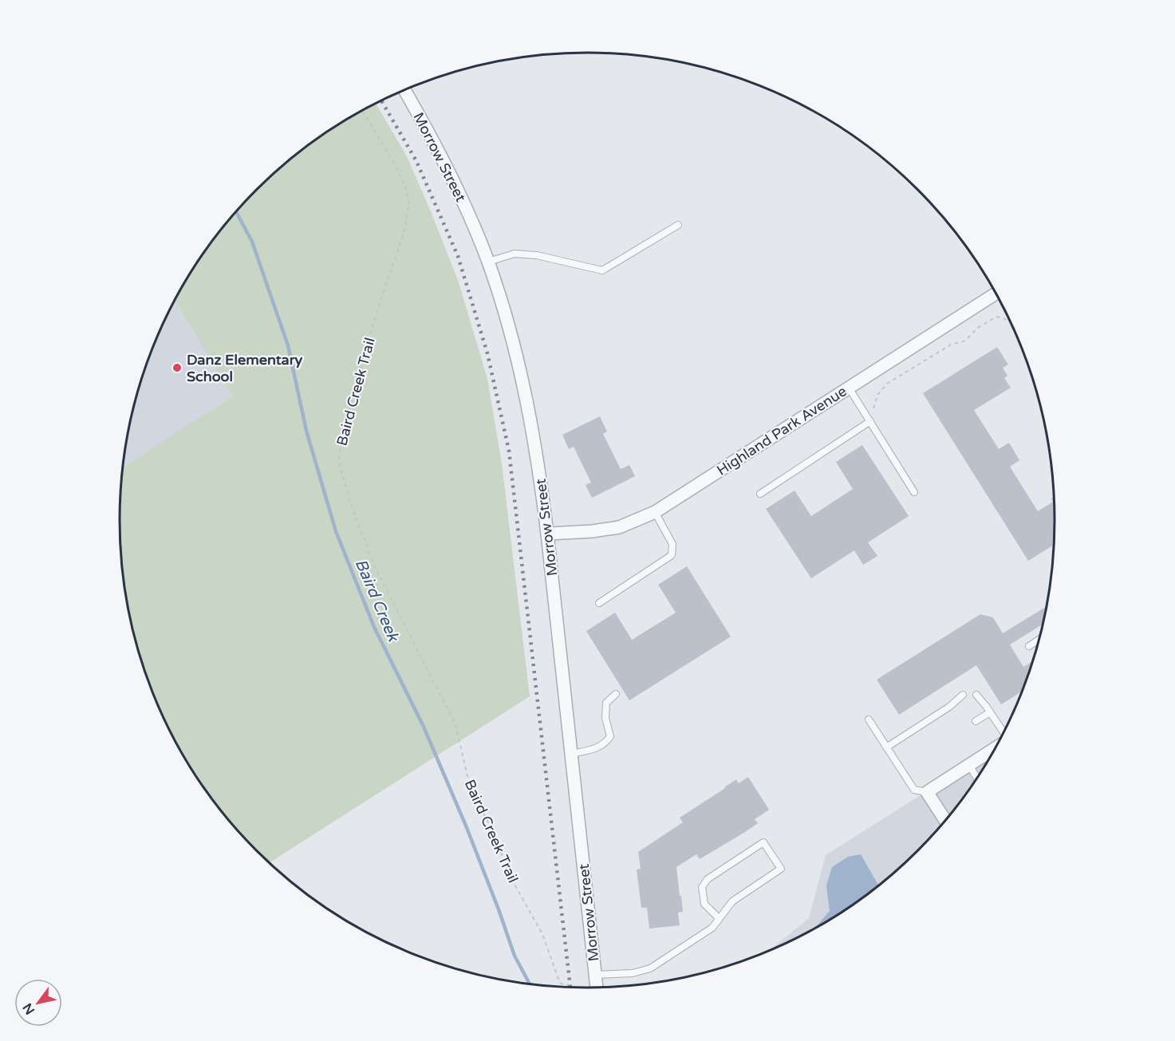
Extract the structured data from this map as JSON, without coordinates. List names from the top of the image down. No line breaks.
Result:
{"streets":{"street":["Morrow Street","Highland Park Avenue"],"path":["Baird Creek Trail"]},"crossings":[["Morrow Street","Highland Park Avenue"]],"water":["Baird Creek"],"places":["Danz Elementary School"],"north":"bottom left"}
